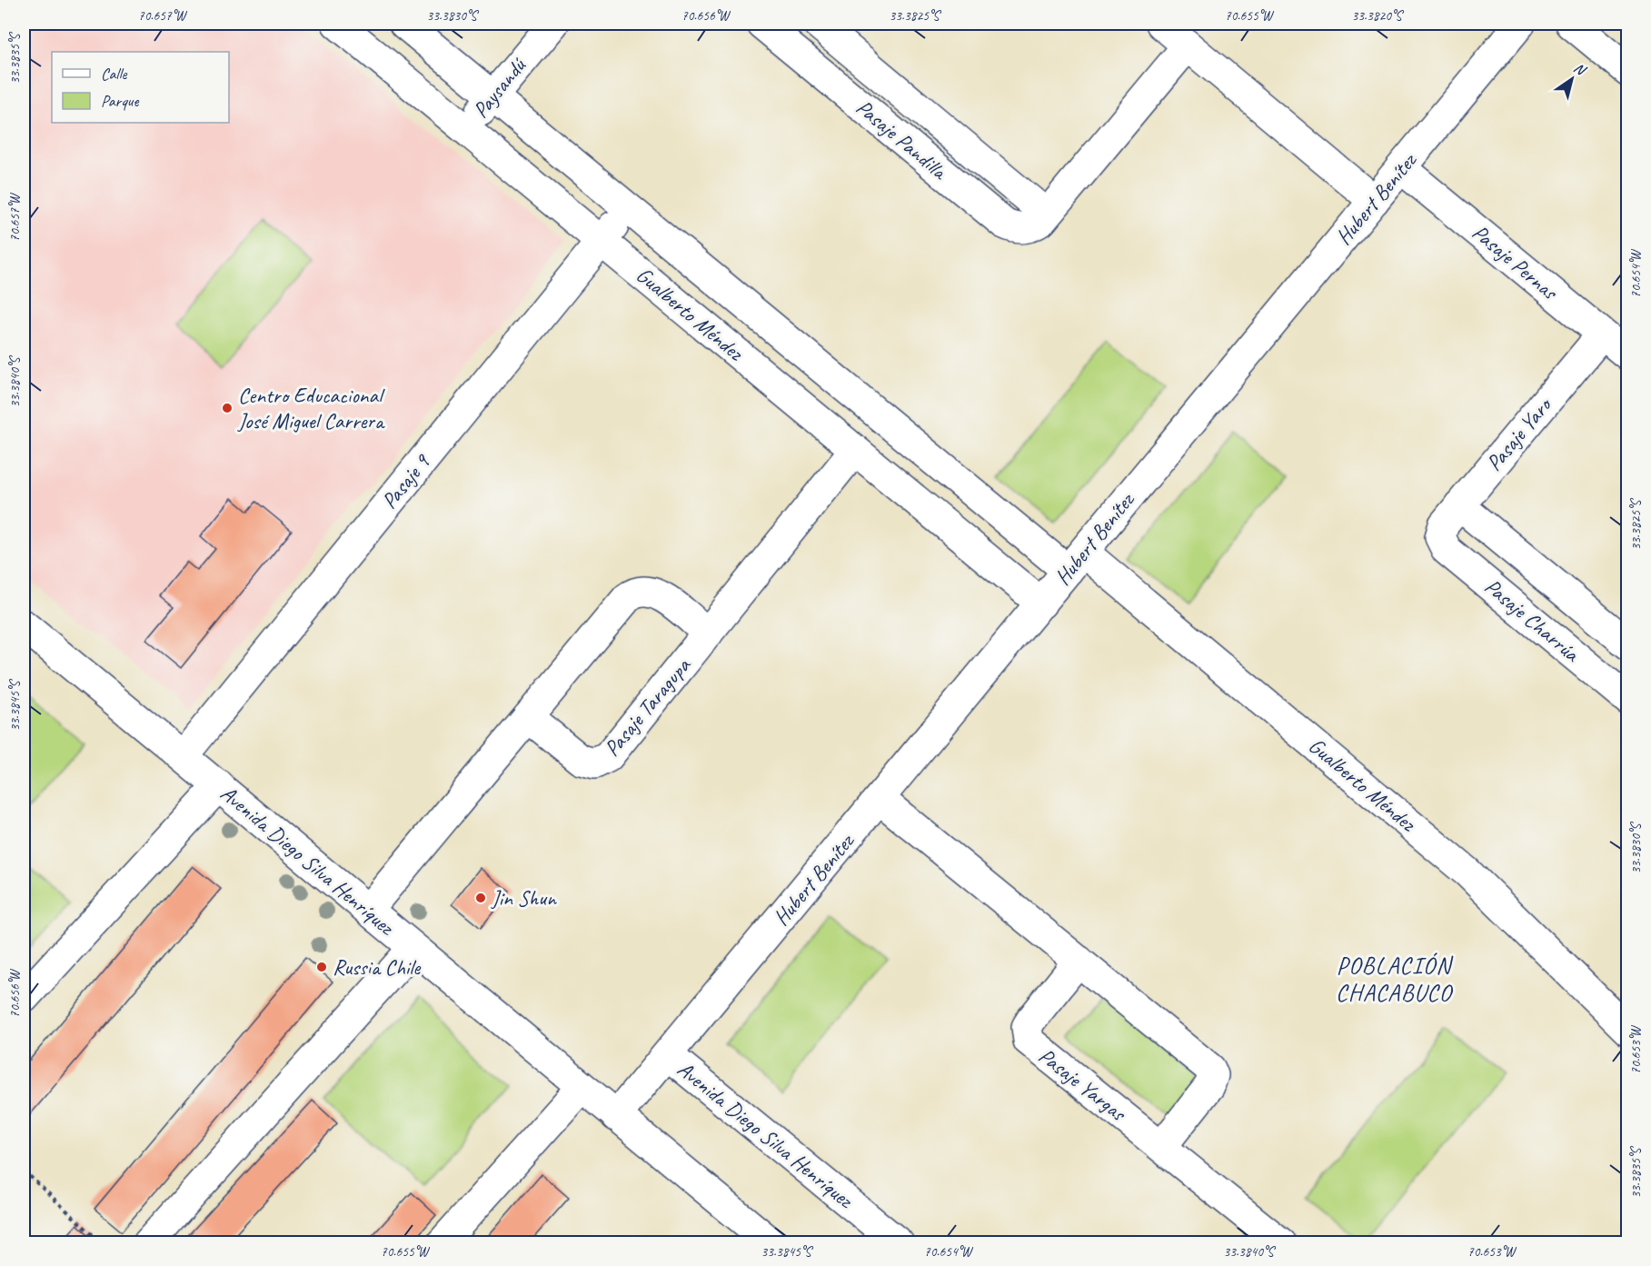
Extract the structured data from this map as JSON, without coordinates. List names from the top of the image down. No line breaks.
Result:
{"streets":{"street":["Paysandú","Pasaje Pandilla","Hubert Benítez","Pasaje Pernas","Gualberto Méndez","Pasaje Yaro","Pasaje 9","Pasaje Charrúa","Pasaje Taragupa","Avenida Diego Silva Henríquez","Pasaje Yargas"]},"crossings":[["Paysandú","Gualberto Méndez"],["Hubert Benítez","Pasaje Pernas"],["Hubert Benítez","Gualberto Méndez"],["Hubert Benítez","Avenida Diego Silva Henríquez"],["Pasaje Pernas","Pasaje Yaro"],["Gualberto Méndez","Pasaje 9"],["Gualberto Méndez","Pasaje Taragupa"],["Pasaje Yaro","Pasaje Charrúa"],["Pasaje 9","Avenida Diego Silva Henríquez"]],"districts":["POBLACIÓN CHACABUCO"],"places":["Centro Educacional José Miguel Carrera","Jin Shun","Russia Chile"],"legend":["Calle","Parque"],"north":"top right","coordinates":["70.657°W","33.3830°S","70.656°W","33.3825°S","70.655°W","33.3820°S","33.3835°S","70.654°W","33.3840°S","33.3845°S","70.653°W"]}
